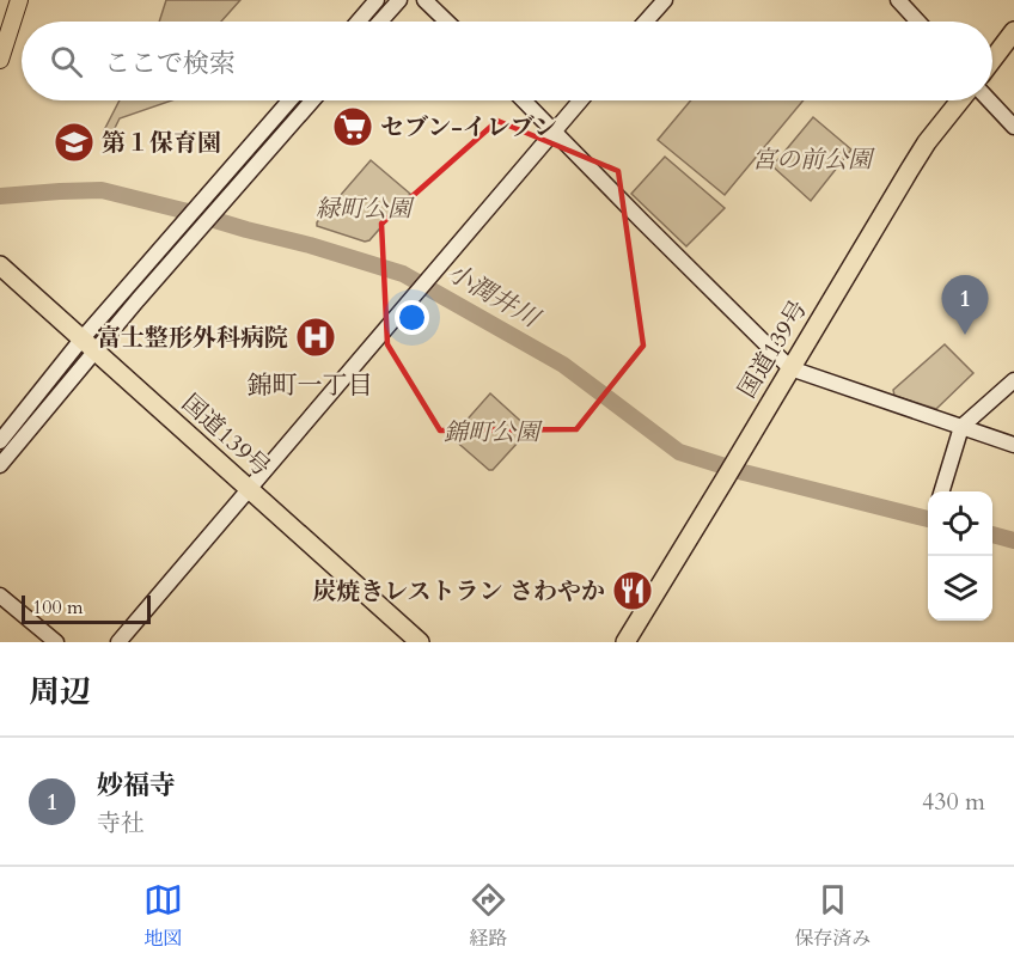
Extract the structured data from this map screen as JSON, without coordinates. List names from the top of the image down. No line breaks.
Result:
{"streets":{"highway":["国道139号"]},"districts":["錦町一丁目"],"water":["小潤井川"],"parks":["宮の前公園","緑町公園","錦町公園"],"places":{"supermarket":["セブン-イレブン"],"school or university":["第１保育園"],"hospital":["富士整形外科病院"],"restaurant":["炭焼きレストラン さわやか"]},"scale_bar":"100 m","page":{"search":"ここで検索","pins":"1","scale":"100 m","heading":"周辺","list":[{"mark":"1","name":"妙福寺","note":"寺社","value":"430 m"}],"nav":["地図","経路","保存済み"]}}
